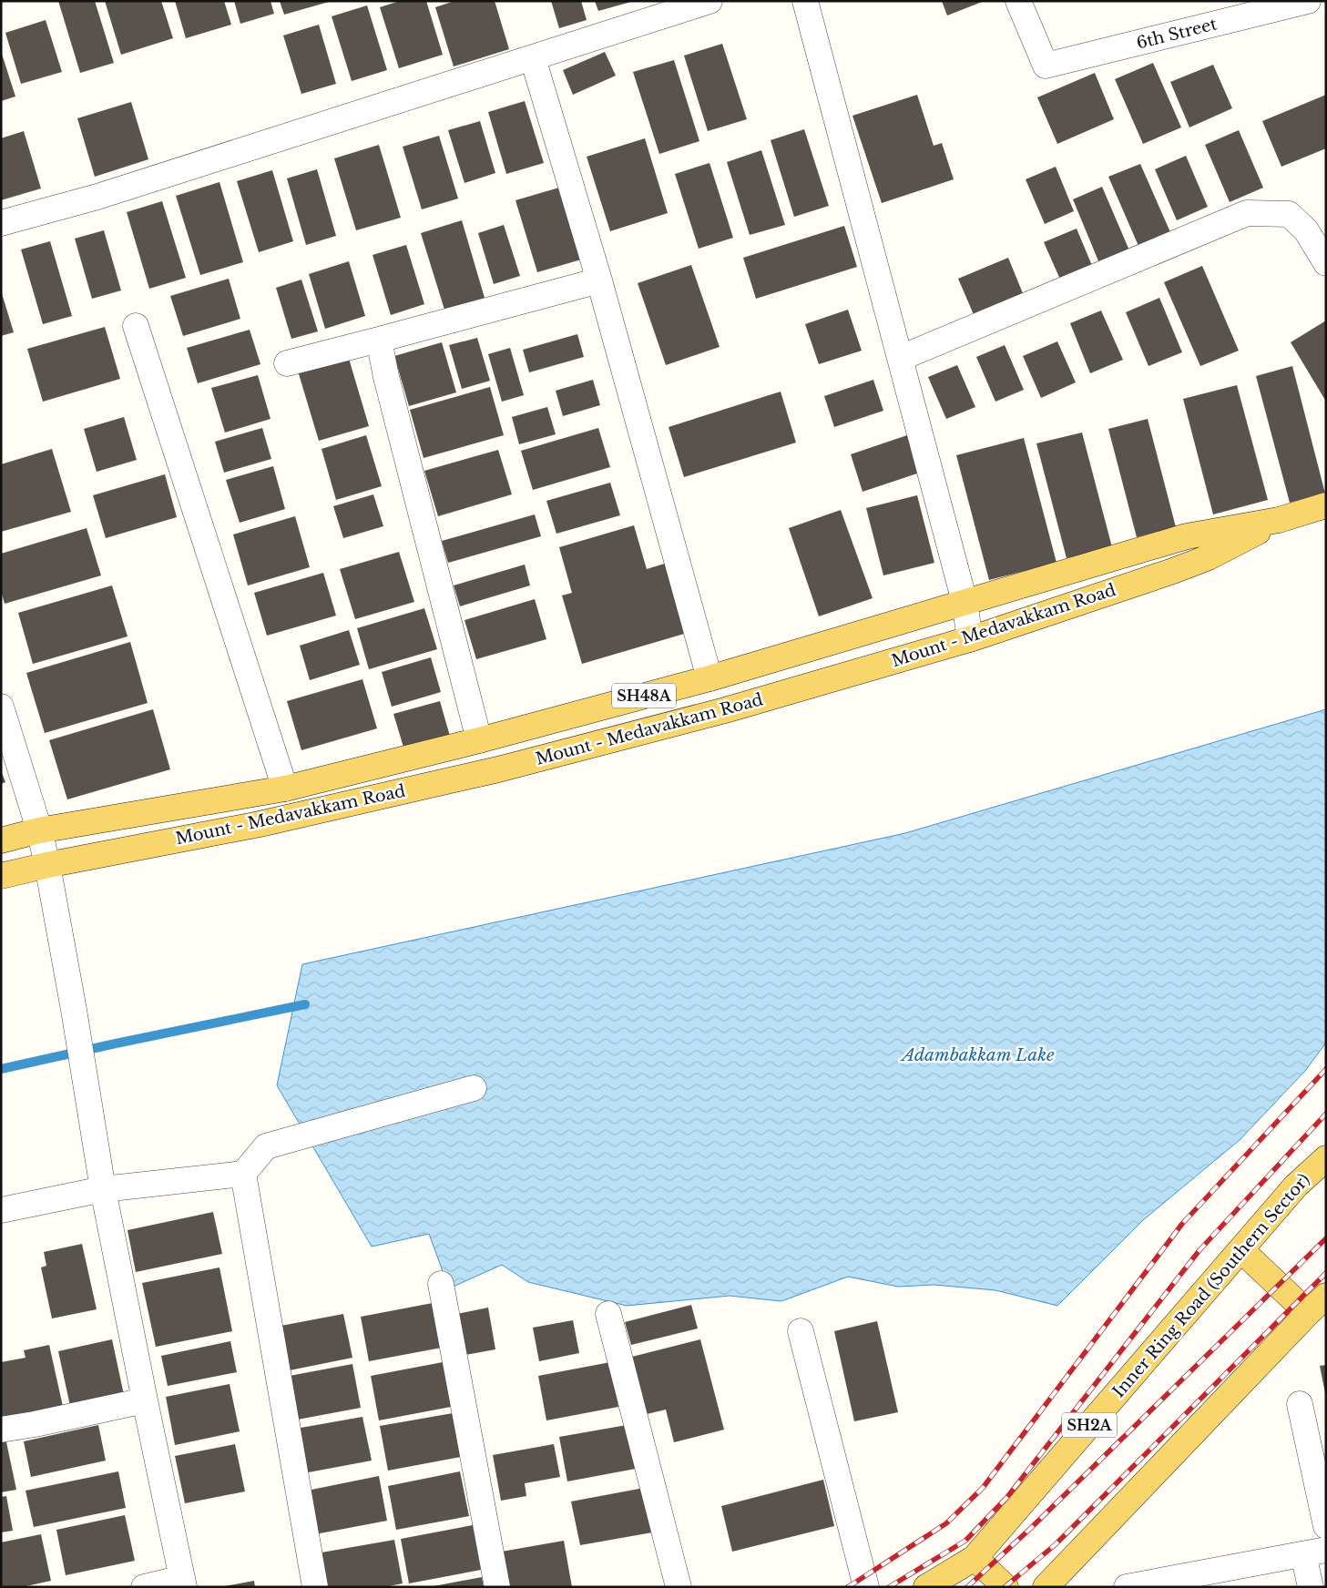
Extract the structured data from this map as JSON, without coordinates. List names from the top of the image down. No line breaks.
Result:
{"streets":{"main road":["Mount - Medavakkam Road","SH48A","Inner Ring Road (Southern Sector)","SH2A"],"street":["6th Street"]},"water":["Adambakkam Lake"]}
